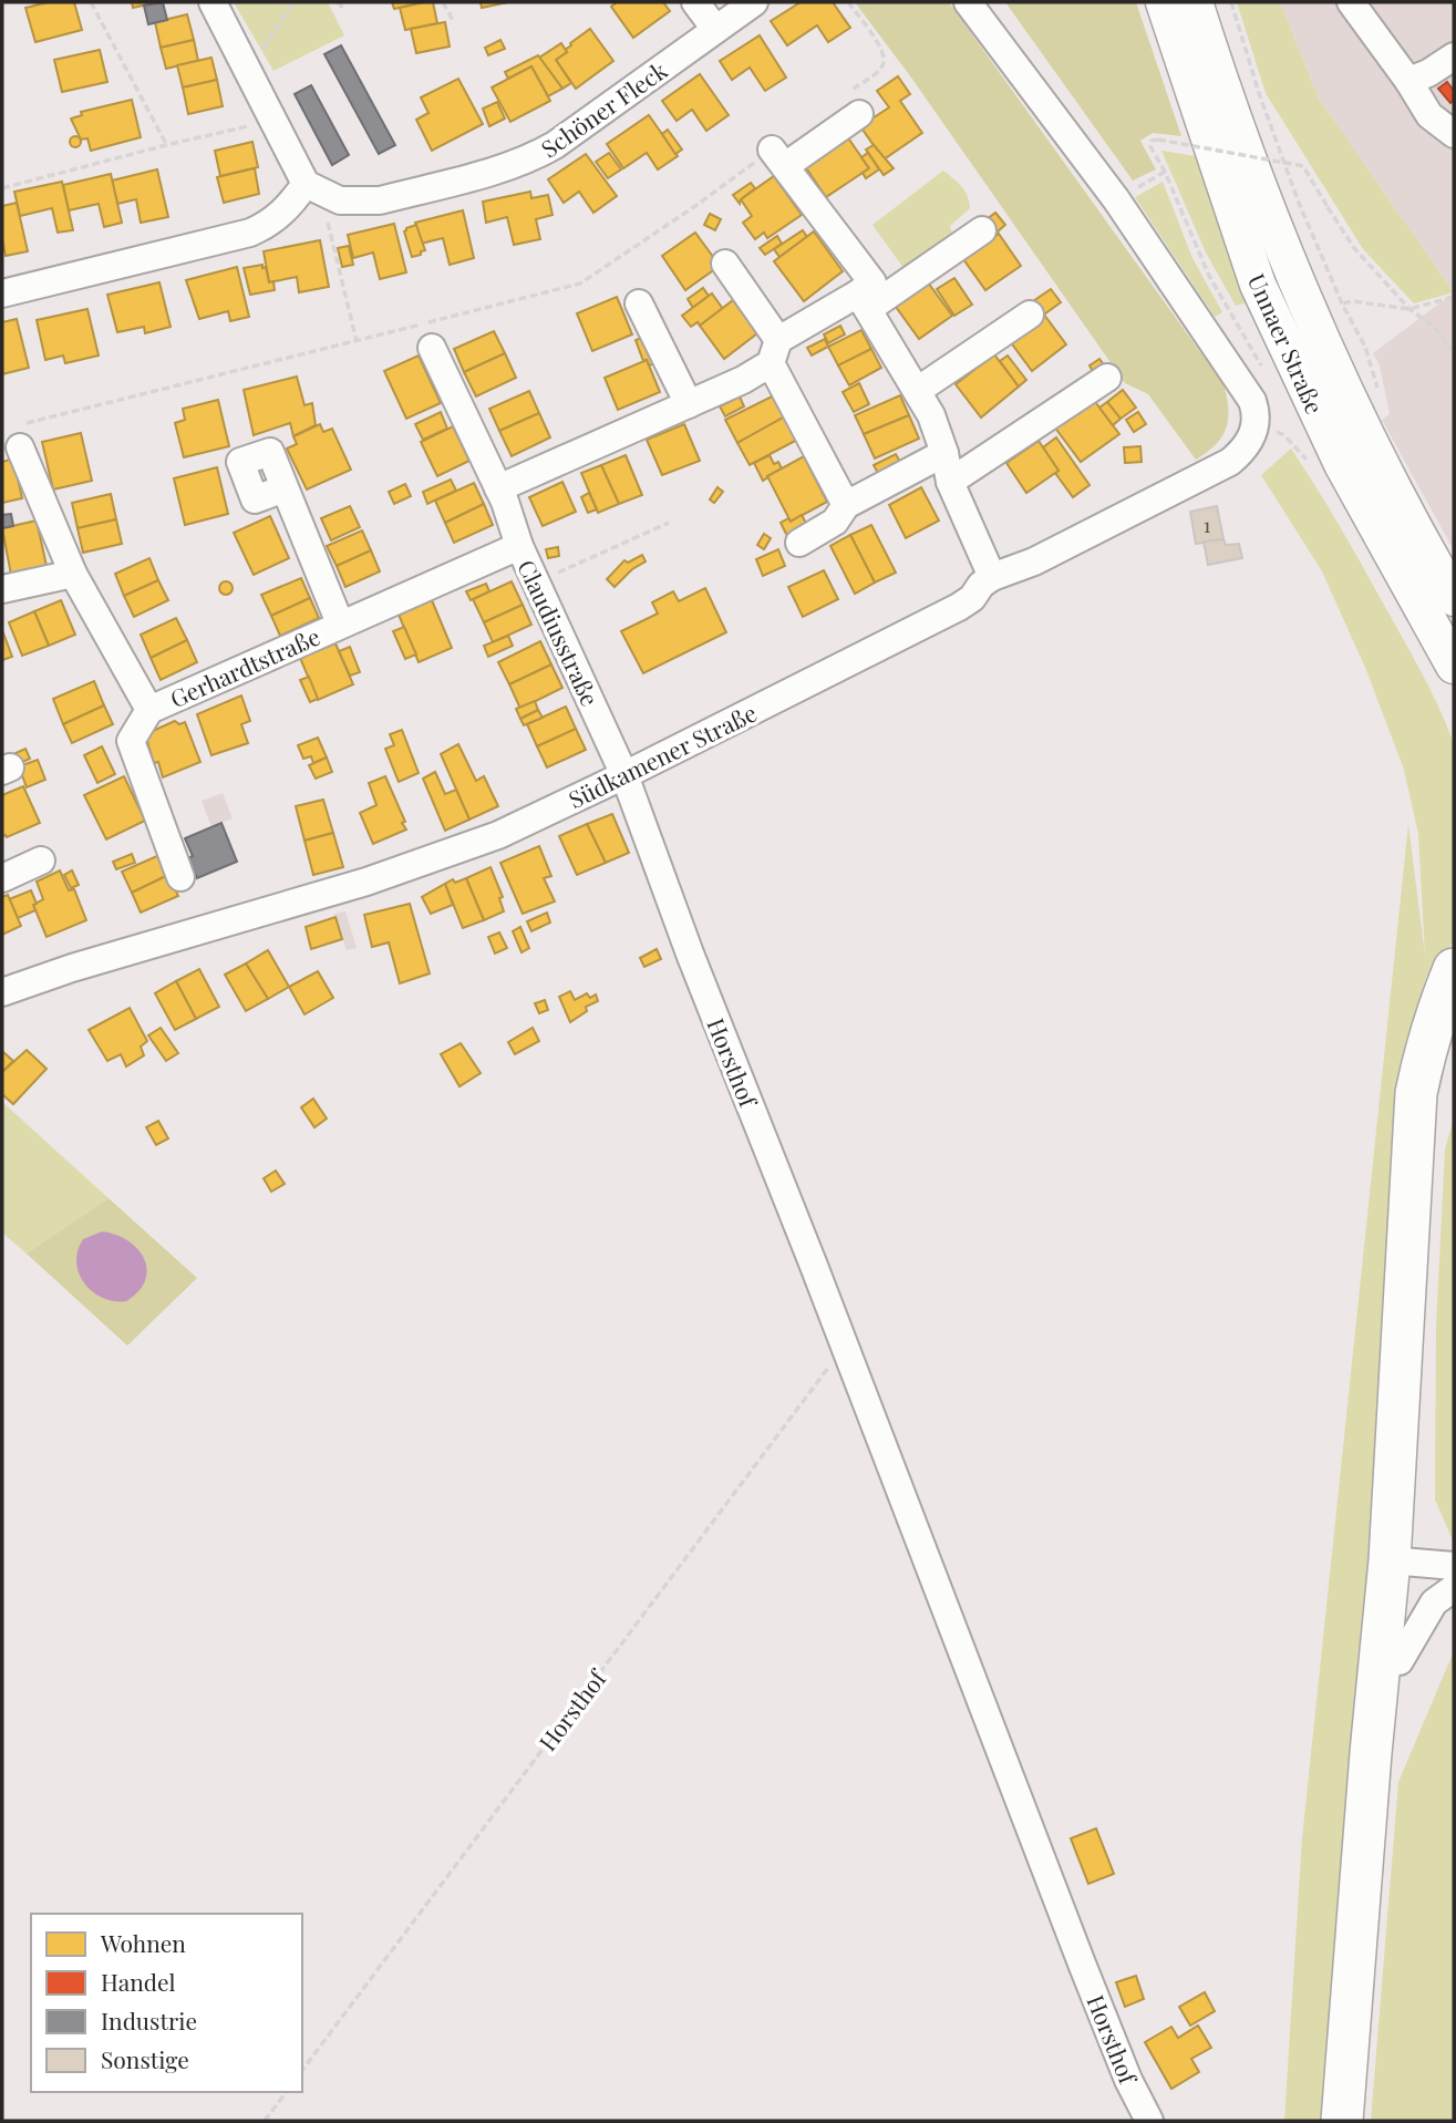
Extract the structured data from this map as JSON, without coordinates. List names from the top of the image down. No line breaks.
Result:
{"streets":{"main road":["Unnaer Straße"],"street":["Schöner Fleck","Claudiusstraße","Gerhardtstraße","Südkamener Straße","Horsthof"]},"crossings":[["Claudiusstraße","Gerhardtstraße"],["Claudiusstraße","Südkamener Straße"],["Claudiusstraße","Horsthof"],["Südkamener Straße","Horsthof"]],"house_numbers":["1"],"legend":["Wohnen","Handel","Industrie","Sonstige"]}
